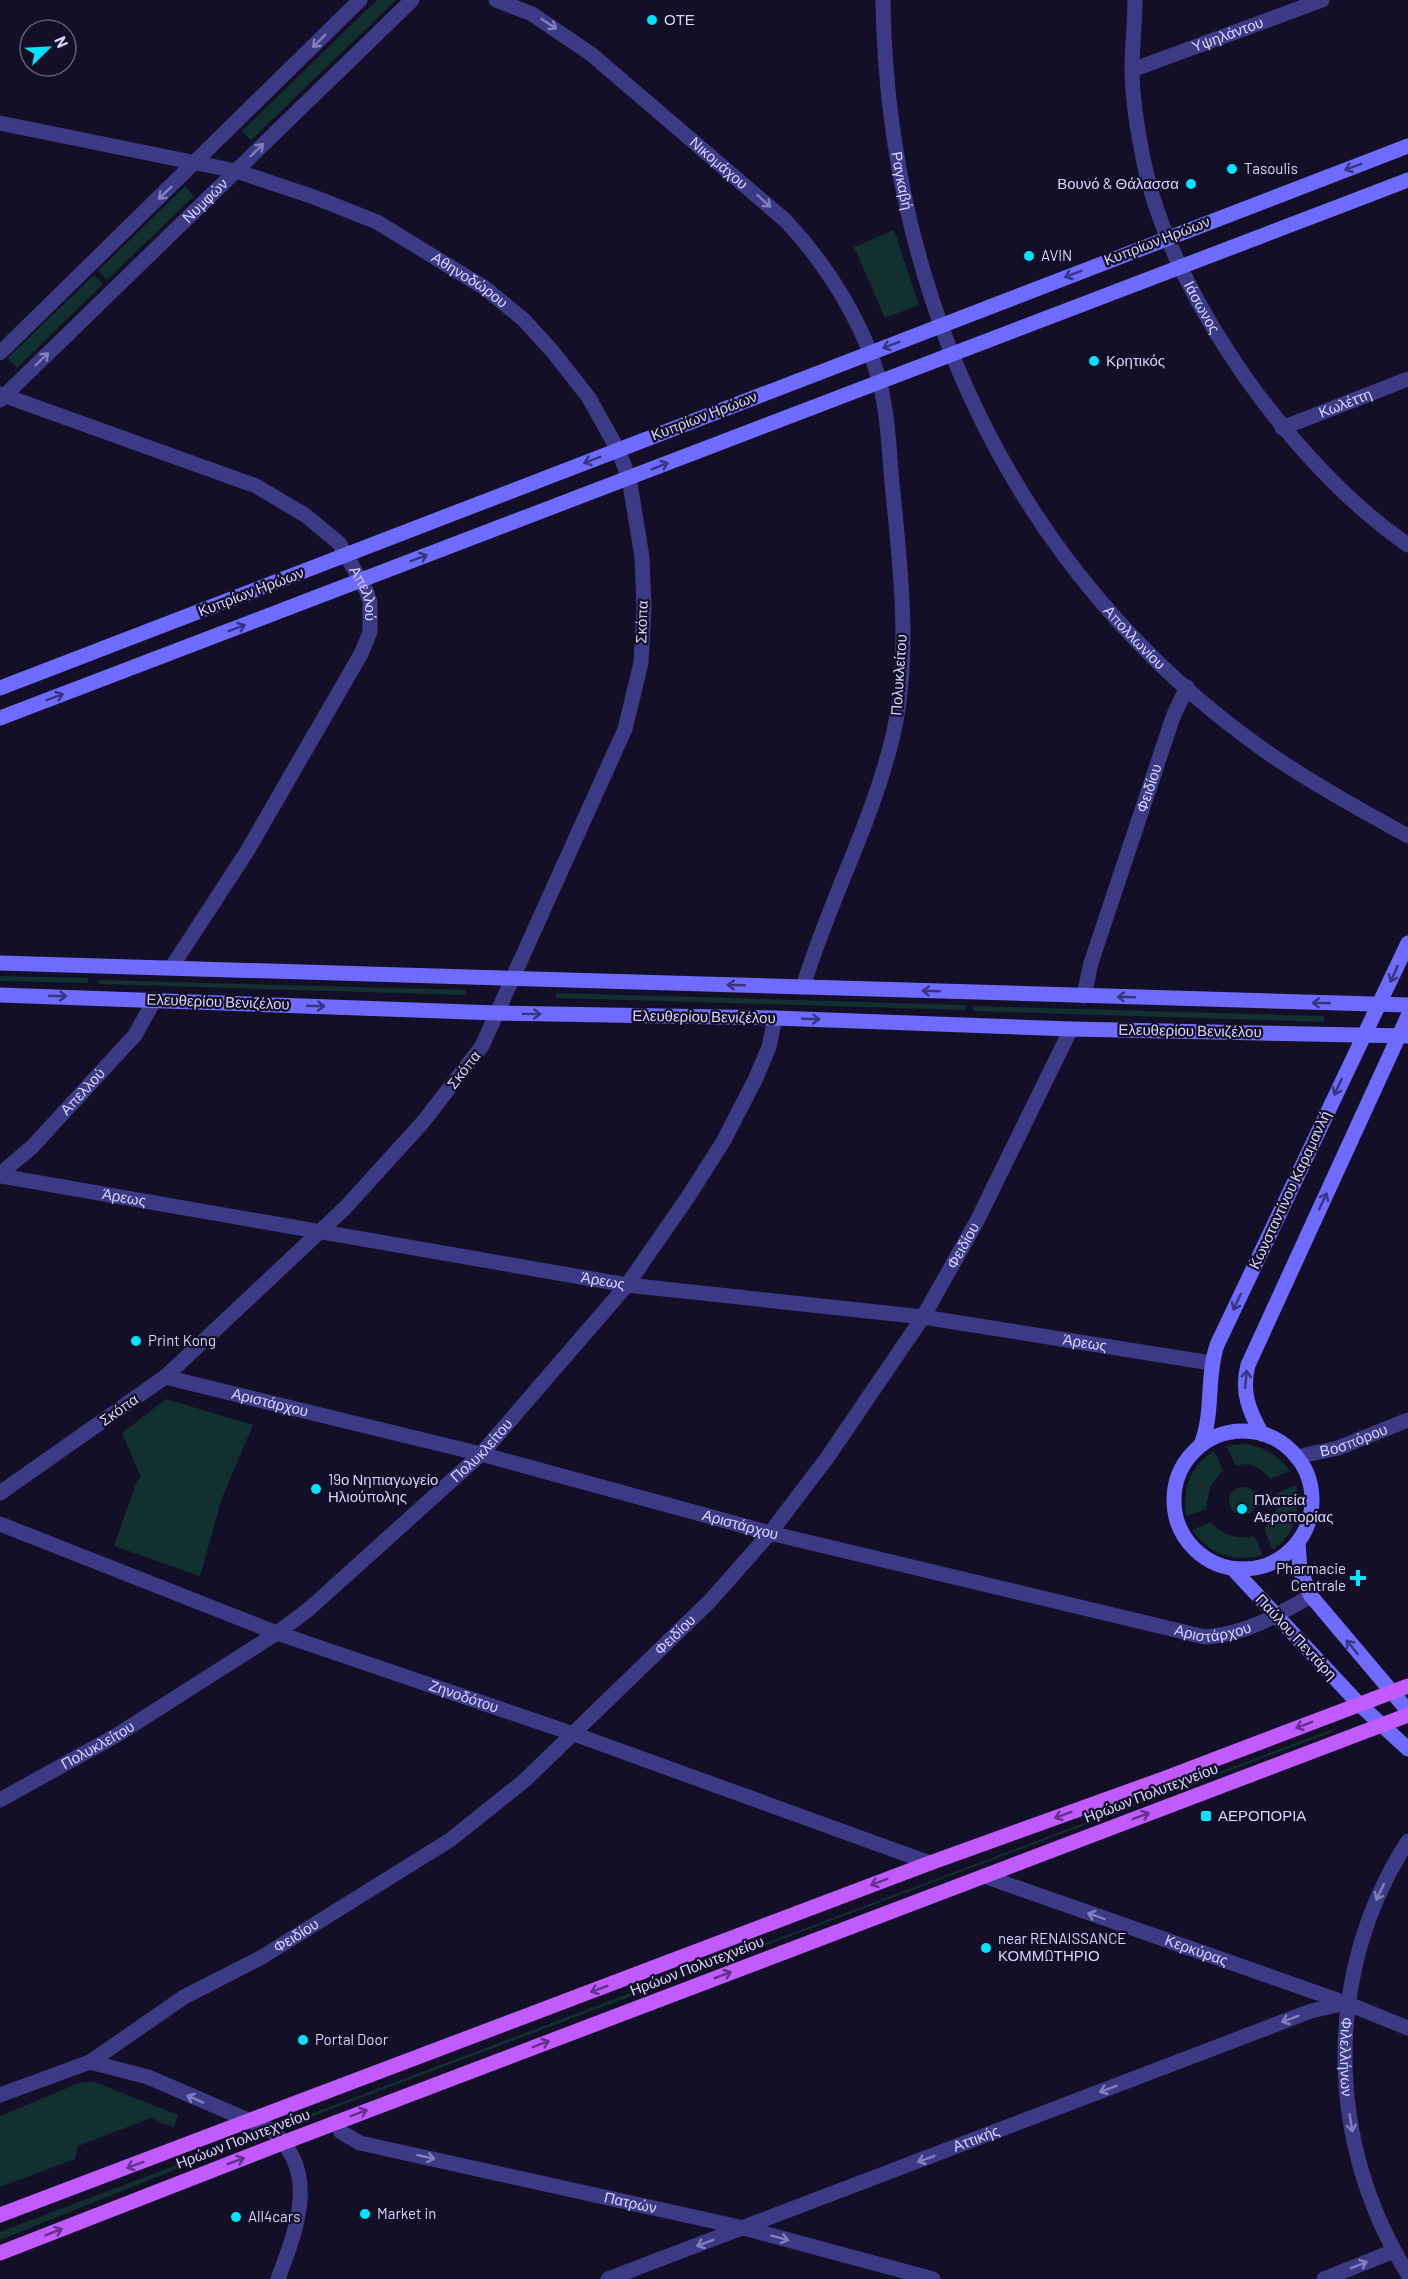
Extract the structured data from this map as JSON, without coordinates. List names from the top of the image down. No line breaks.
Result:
{"streets":{"main road":["Κυπρίων Ηρώων","Ελευθερίου Βενιζέλου","Κωνσταντίνου Καραμανλή","Παύλου Πεντάρη","Ηρώων Πολυτεχνείου"],"street":["Υψηλάντου","Νικομάχου","Ραγκαβή","Νυμφών","Αθηνοδώρου","Ιάσωνος","Κωλέττη","Απελλού","Σκόπα","Απολλωνίου","Πολυκλείτου","Φειδίου","Άρεως","Αριστάρχου","Βοσπόρου","Ζηνοδότου","Κερκύρας","Φιλελλήνων","Αττικής","Πατρών"]},"crossings":[["Υψηλάντου","Ιάσωνος"],["Νικομάχου","Κυπρίων Ηρώων"],["Νικομάχου","Πολυκλείτου"],["Ραγκαβή","Κυπρίων Ηρώων"],["Ραγκαβή","Απολλωνίου"],["Νυμφών","Αθηνοδώρου"],["Νυμφών","Απελλού"],["Κυπρίων Ηρώων","Αθηνοδώρου"],["Κυπρίων Ηρώων","Ιάσωνος"],["Κυπρίων Ηρώων","Απελλού"],["Κυπρίων Ηρώων","Σκόπα"],["Κυπρίων Ηρώων","Απολλωνίου"],["Κυπρίων Ηρώων","Πολυκλείτου"],["Αθηνοδώρου","Σκόπα"],["Ιάσωνος","Κωλέττη"],["Απελλού","Ελευθερίου Βενιζέλου"],["Απελλού","Άρεως"],["Σκόπα","Ελευθερίου Βενιζέλου"],["Σκόπα","Άρεως"],["Σκόπα","Αριστάρχου"],["Απολλωνίου","Φειδίου"],["Πολυκλείτου","Ελευθερίου Βενιζέλου"],["Πολυκλείτου","Άρεως"],["Πολυκλείτου","Αριστάρχου"],["Πολυκλείτου","Ζηνοδότου"],["Φειδίου","Ελευθερίου Βενιζέλου"],["Φειδίου","Άρεως"],["Φειδίου","Αριστάρχου"],["Φειδίου","Ζηνοδότου"],["Ελευθερίου Βενιζέλου","Κωνσταντίνου Καραμανλή"],["Κωνσταντίνου Καραμανλή","Άρεως"],["Κωνσταντίνου Καραμανλή","Βοσπόρου"],["Κωνσταντίνου Καραμανλή","Παύλου Πεντάρη"],["Αριστάρχου","Παύλου Πεντάρη"],["Βοσπόρου","Παύλου Πεντάρη"],["Παύλου Πεντάρη","Ηρώων Πολυτεχνείου"],["Ζηνοδότου","Ηρώων Πολυτεχνείου"],["Ηρώων Πολυτεχνείου","Κερκύρας"],["Ηρώων Πολυτεχνείου","Πατρών"],["Κερκύρας","Φιλελλήνων"],["Κερκύρας","Αττικής"],["Φιλελλήνων","Αττικής"],["Αττικής","Πατρών"]],"one_way":["Νικομάχου","Κερκύρας","Φιλελλήνων","Αττικής","Πατρών"],"places":{"other":["ΟΤΕ","Tasoulis","Βουνό & Θάλασσα","AVIN","Κρητικός","Print Kong","19ο Νηπιαγωγείο Ηλιούπολης","Πλατεία Αεροπορίας","near RENAISSANCE ΚΟΜΜΩΤΗΡΙΟ","Portal Door","Market in","All4cars"],"health":["Pharmacie Centrale"],"transit":["ΑΕΡΟΠΟΡΙΑ"]},"north":"top right"}
